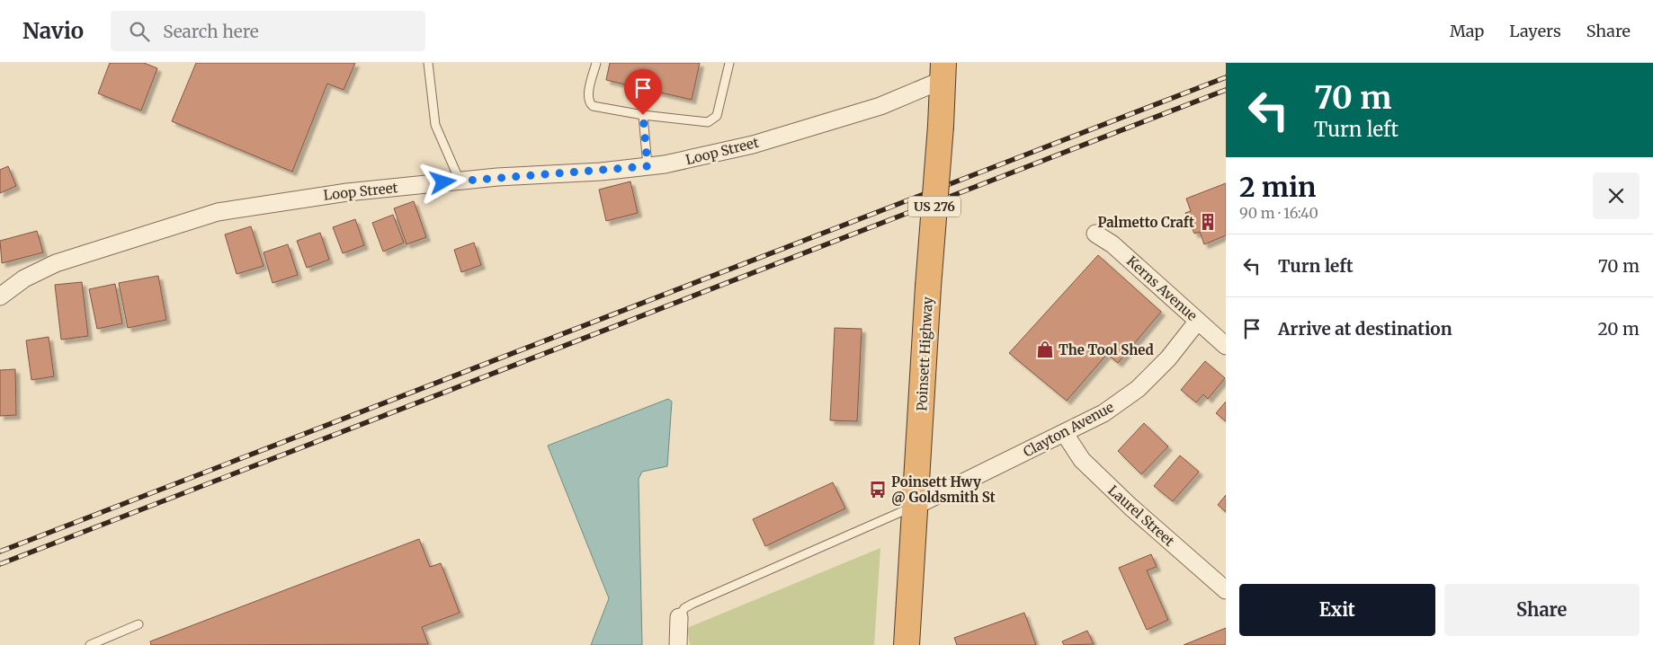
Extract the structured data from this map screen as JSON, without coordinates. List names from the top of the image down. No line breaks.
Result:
{"streets":{"highway":["US 276","Poinsett Highway"],"street":["Loop Street","Kerns Avenue","Clayton Avenue","Laurel Street"]},"crossings":[["Loop Street","Poinsett Highway"],["Kerns Avenue","Clayton Avenue"],["Poinsett Highway","Clayton Avenue"],["Clayton Avenue","Laurel Street"]],"places":{"building":["Palmetto Craft"],"shop":["The Tool Shed"],"bus stop":["Poinsett Hwy @ Goldsmith St"]},"page":{"header":"Navio","search":"Search here","nav":["Map","Layers","Share"],"turn":["70 m","Turn left"],"heading":["2 min","90 m · 16:40"],"list":[{"name":"Turn left","value":"70 m"},{"name":"Arrive at destination","value":"20 m"}],"buttons":["Exit","Share"]}}
